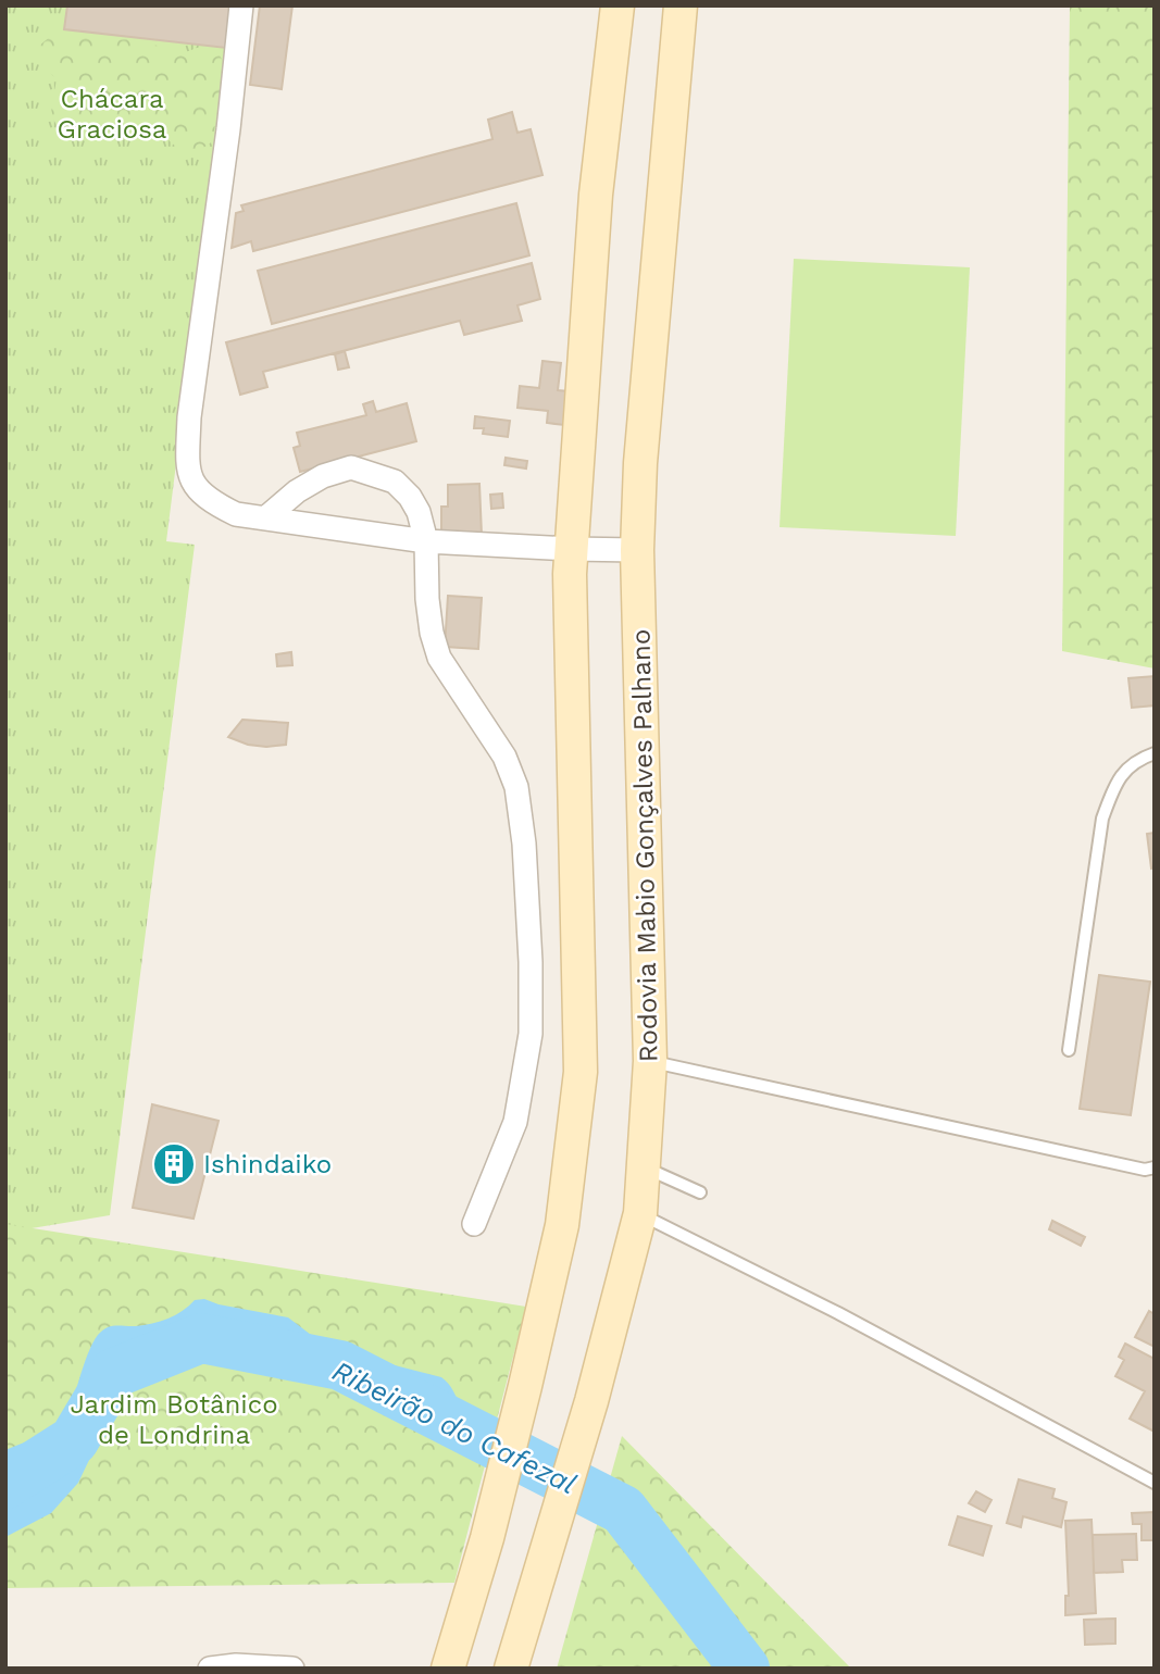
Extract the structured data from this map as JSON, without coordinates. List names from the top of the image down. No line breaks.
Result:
{"streets":{"main road":["Rodovia Mabio Gonçalves Palhano"]},"water":["Ribeirão do Cafezal"],"parks":["Chácara Graciosa","Jardim Botânico de Londrina"],"places":{"building":["Ishindaiko"]}}
